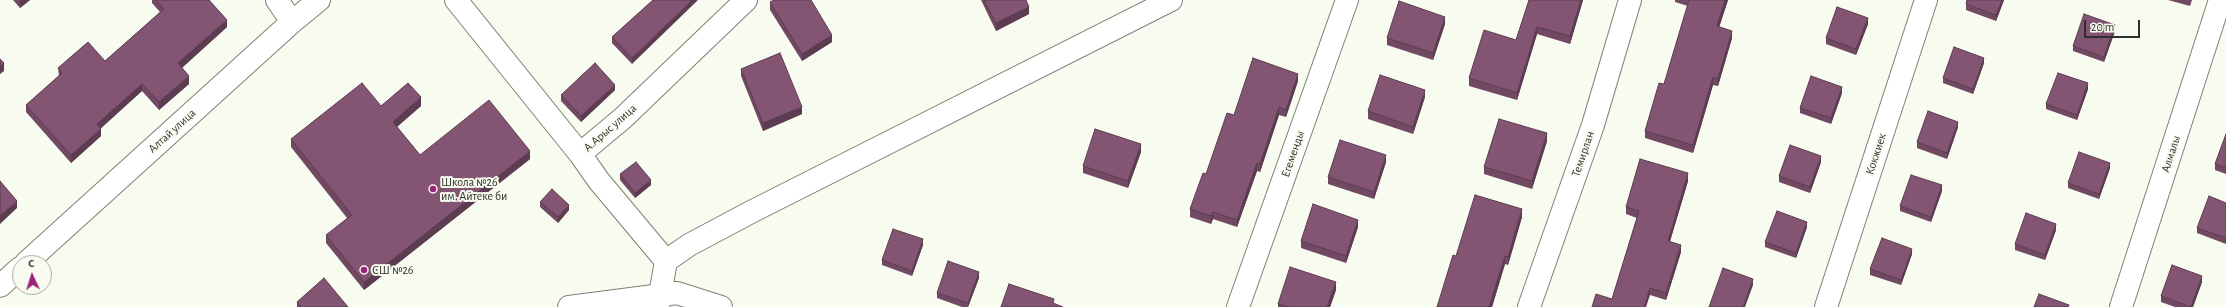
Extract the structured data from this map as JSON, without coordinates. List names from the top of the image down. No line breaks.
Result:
{"streets":{"street":["А.Арыс улица","Алтай улица","Егеменды","Темирлан","Кокжиек","Алмалы"]},"places":["Школа №26 им. Айтеке би","СШ №26"],"scale_bar":"20 m","north":"top"}
